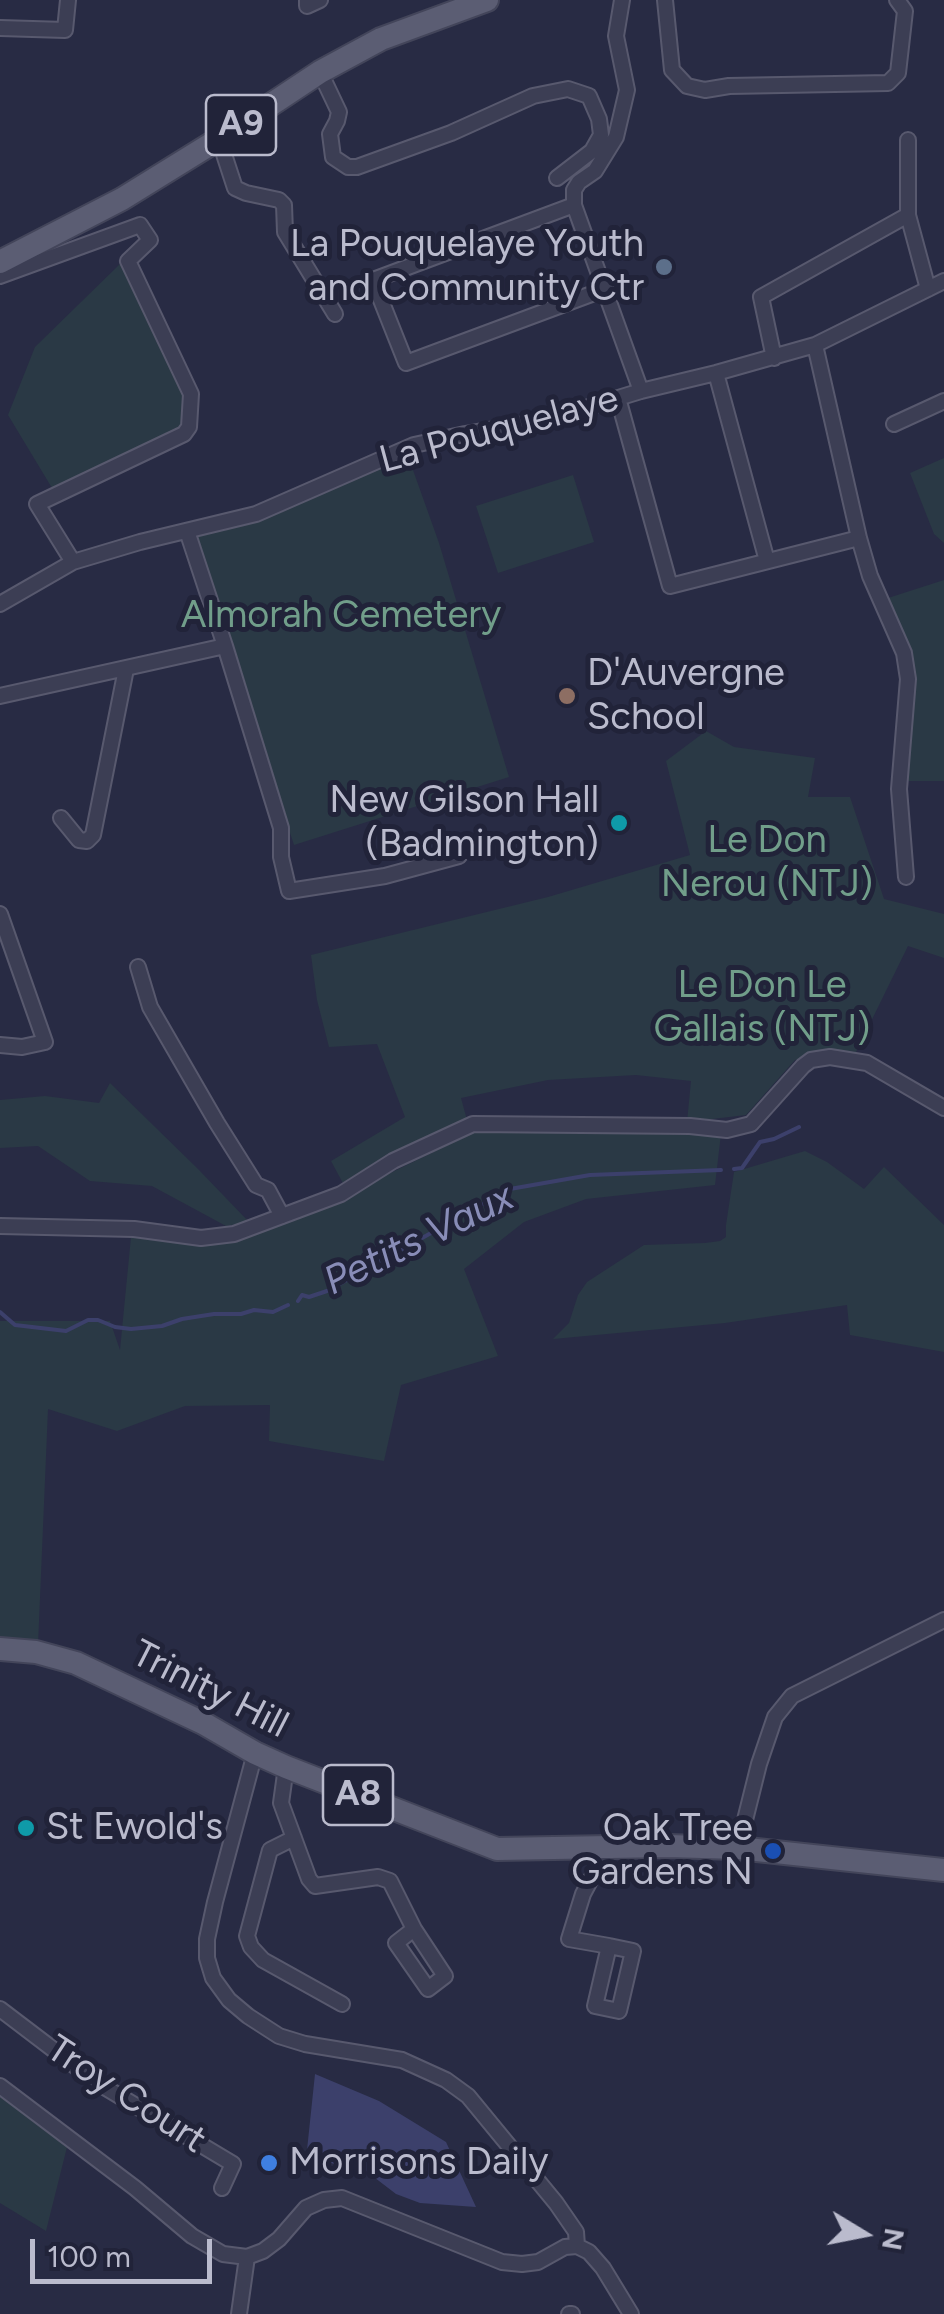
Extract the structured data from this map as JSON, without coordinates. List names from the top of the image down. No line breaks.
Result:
{"streets":{"main road":["A9","Trinity Hill","A8"],"street":["La Pouquelaye","Troy Court"]},"crossings":[["Trinity Hill","A8"]],"water":["Petits Vaux"],"parks":["Almorah Cemetery","Le Don Nerou (NTJ)","Le Don Le Gallais (NTJ)"],"places":["La Pouquelaye Youth and Community Ctr","D'Auvergne School","New Gilson Hall (Badmington)","St Ewold's","Oak Tree Gardens N","Morrisons Daily"],"scale_bar":"100 m","north":"right"}
